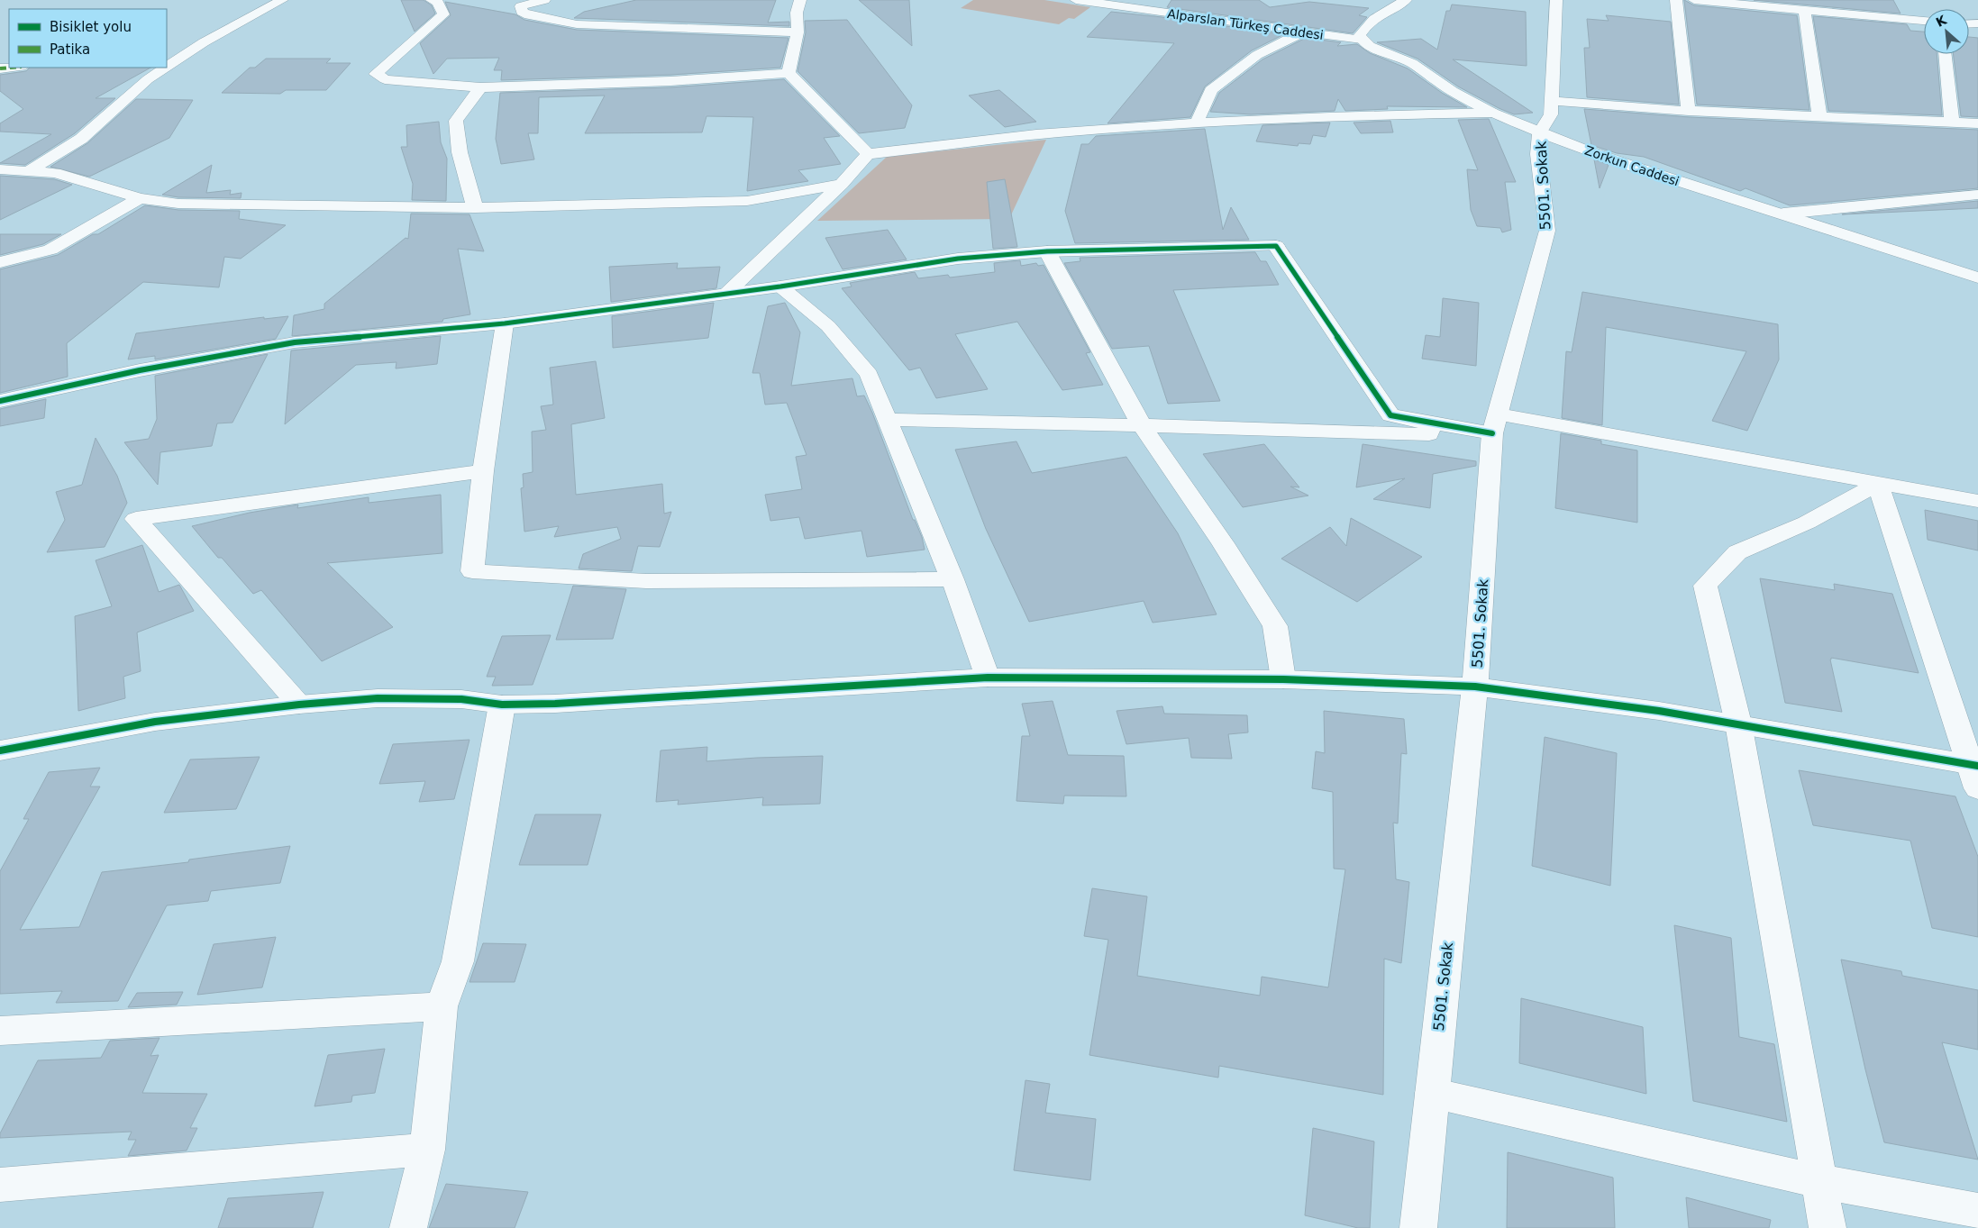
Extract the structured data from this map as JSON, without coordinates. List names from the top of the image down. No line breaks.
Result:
{"streets":{"street":["Alparslan Türkeş Caddesi","Zorkun Caddesi","5501. Sokak"]},"crossings":[["Alparslan Türkeş Caddesi","Zorkun Caddesi"],["Zorkun Caddesi","5501. Sokak"]],"legend":["Bisiklet yolu","Patika"],"north":"top left"}
